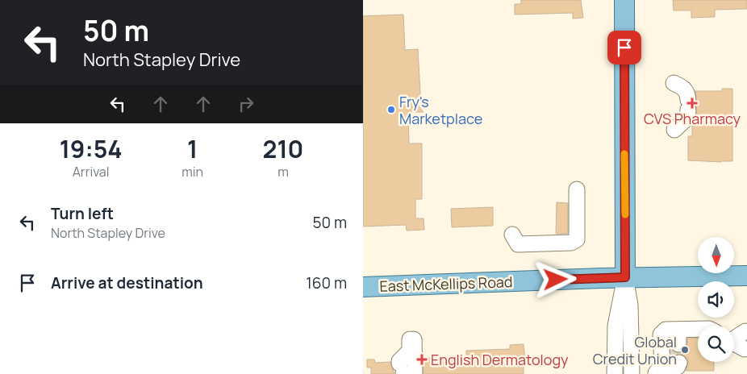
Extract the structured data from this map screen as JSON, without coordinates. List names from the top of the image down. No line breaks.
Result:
{"streets":{"main road":["East McKellips Road"]},"places":{"health":["CVS Pharmacy","English Dermatology"],"other":["Fry's Marketplace","Global Credit Union"]},"north":"bottom","page":{"turn":["50 m","North Stapley Drive"],"eta":["19:54","Arrival","1","min","210","m"],"list":[{"name":"Turn left","note":"North Stapley Drive","value":"50 m"},{"name":"Arrive at destination","value":"160 m"}]}}
